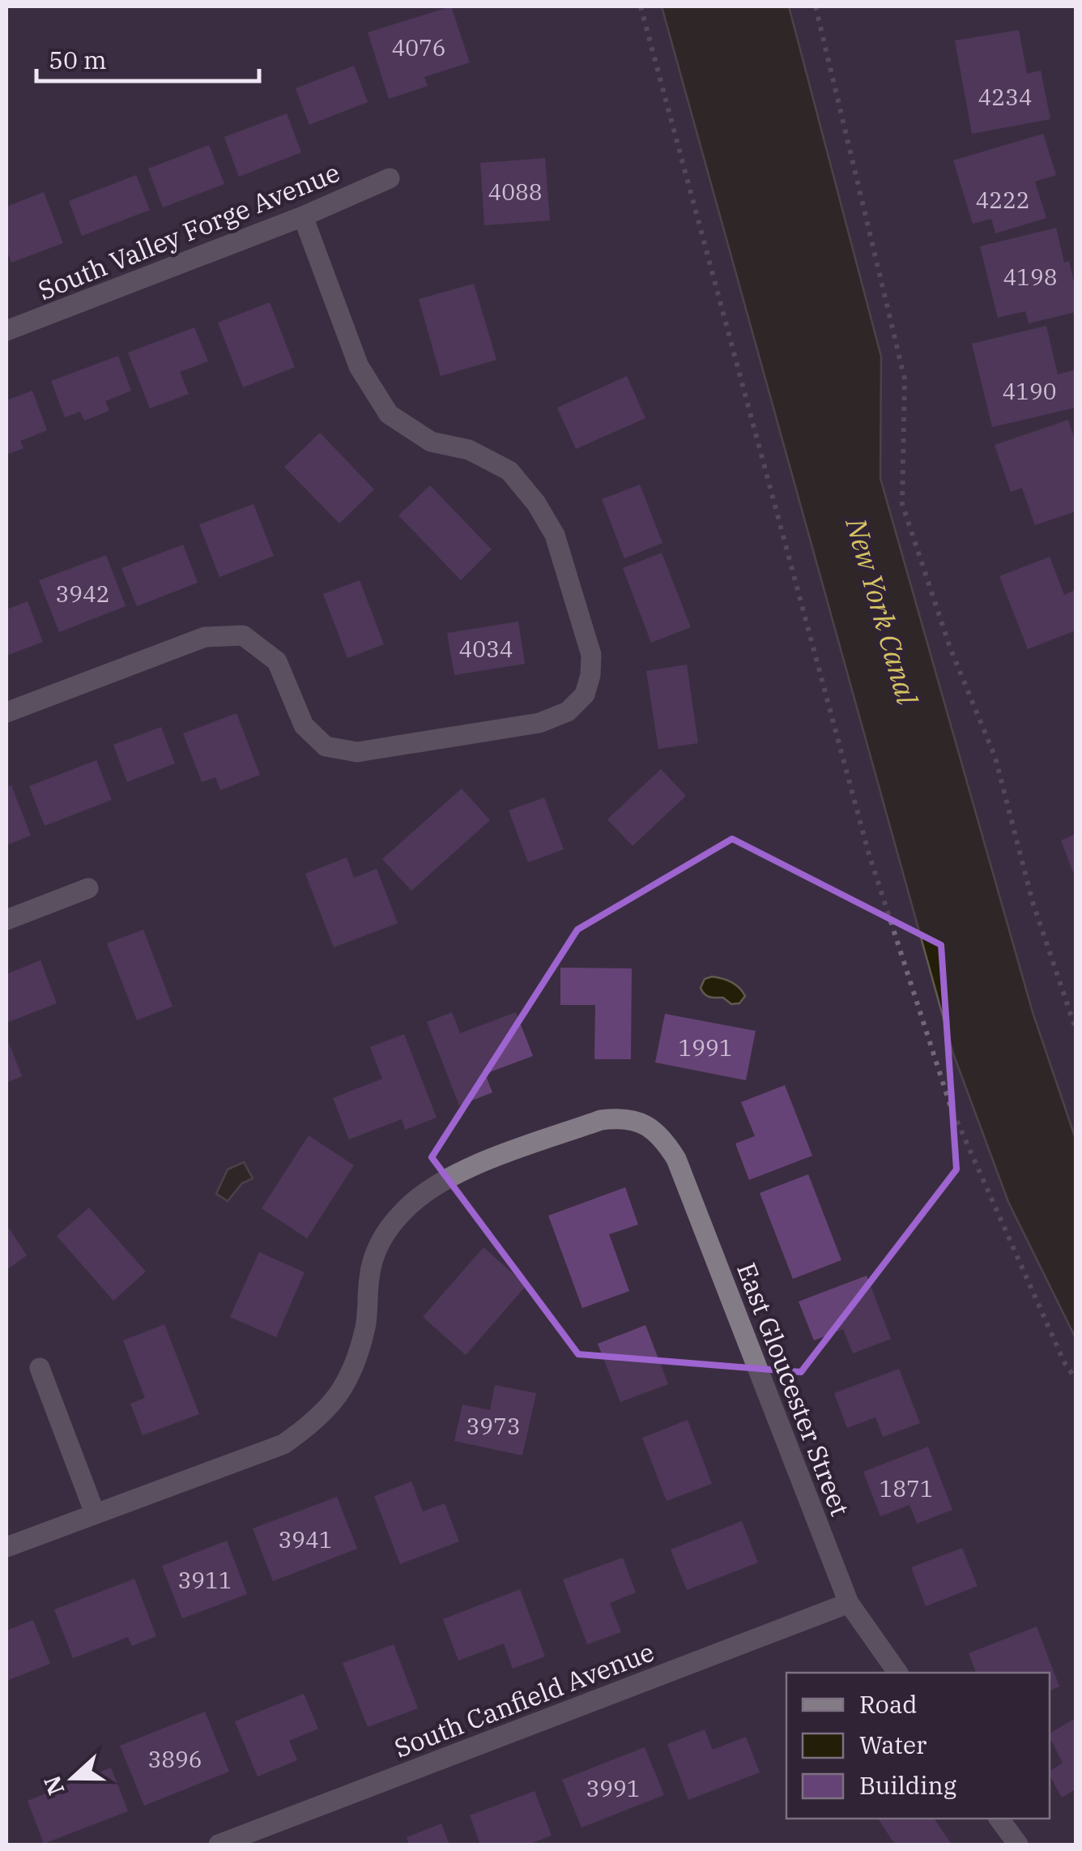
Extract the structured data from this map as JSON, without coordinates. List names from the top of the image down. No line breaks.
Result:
{"streets":{"street":["South Valley Forge Avenue","East Gloucester Street","South Canfield Avenue"]},"crossings":[["East Gloucester Street","South Canfield Avenue"]],"water":["New York Canal"],"house_numbers":["4076","4234","4088","4222","4198","4190","3942","4034","1991","3973","1871","3941","3911","3896","3991"],"legend":["Road","Water","Building"],"scale_bar":"50 m","north":"left"}
